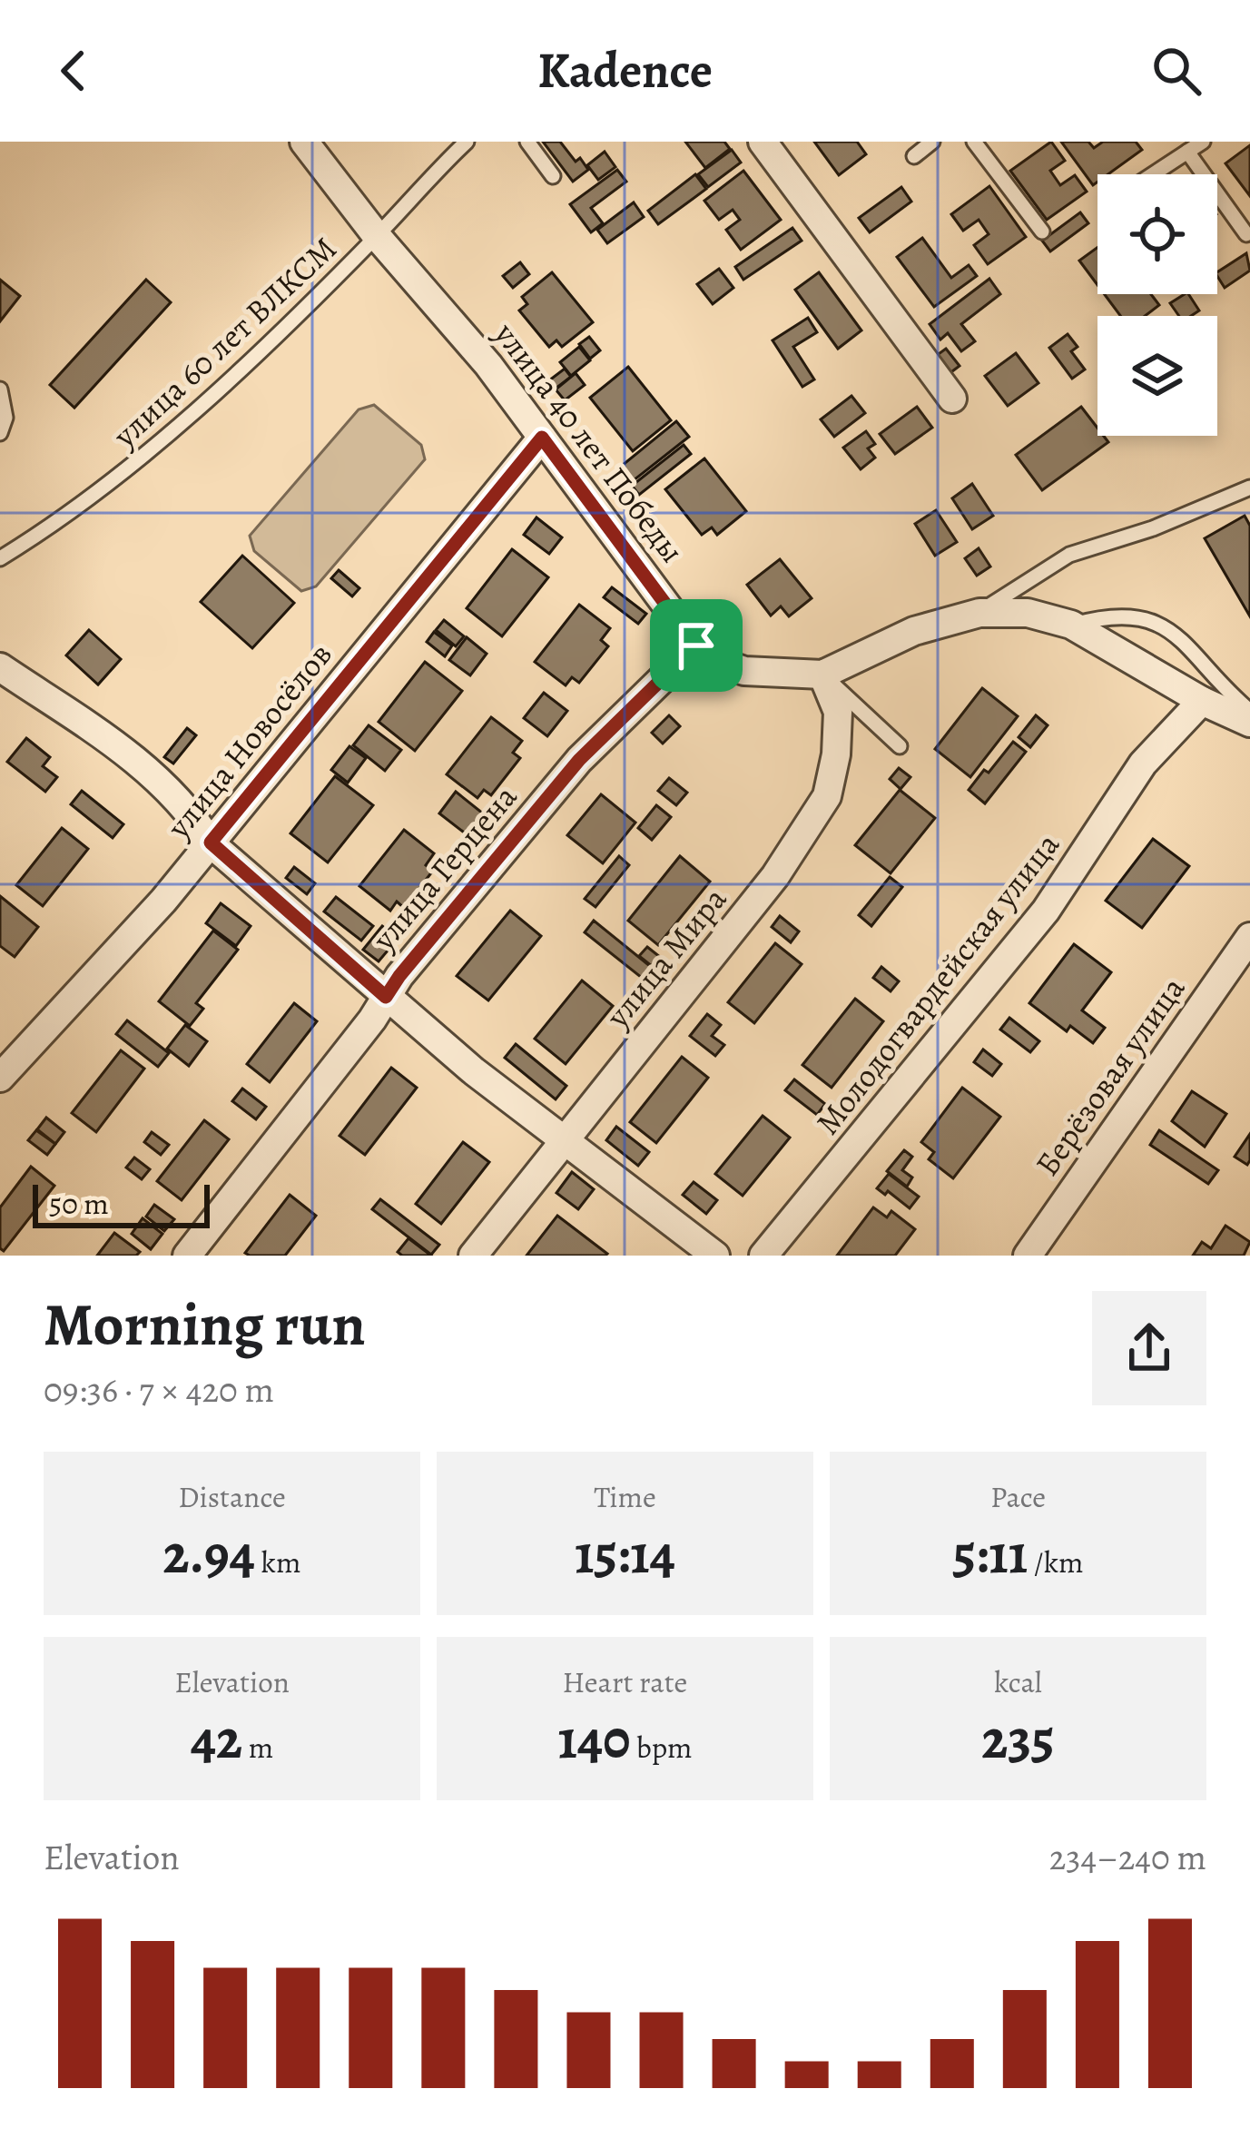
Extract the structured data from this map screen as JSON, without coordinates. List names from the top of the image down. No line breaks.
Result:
{"streets":{"street":["улица 40 лет Победы","улица Новосёлов","улица Герцена","улица Мира","Молодогвардейская улица","Берёзовая улица"],"lane":["улица 60 лет ВЛКСМ"]},"crossings":[["улица 60 лет ВЛКСМ","улица 40 лет Победы"],["улица 40 лет Победы","улица Новосёлов"],["улица 40 лет Победы","улица Герцена"],["улица 40 лет Победы","улица Мира"]],"scale_bar":"50 m","page":{"header":"Kadence","scale":"50 m","heading":["Morning run","09:36 · 7 × 420 m"],"stats":[["Distance","2.94 km"],["Time","15:14"],["Pace","5:11 /km"],["Elevation","42 m"],["Heart rate","140 bpm"],["kcal","235"]],"chart":["Elevation","234–240 m"]}}
